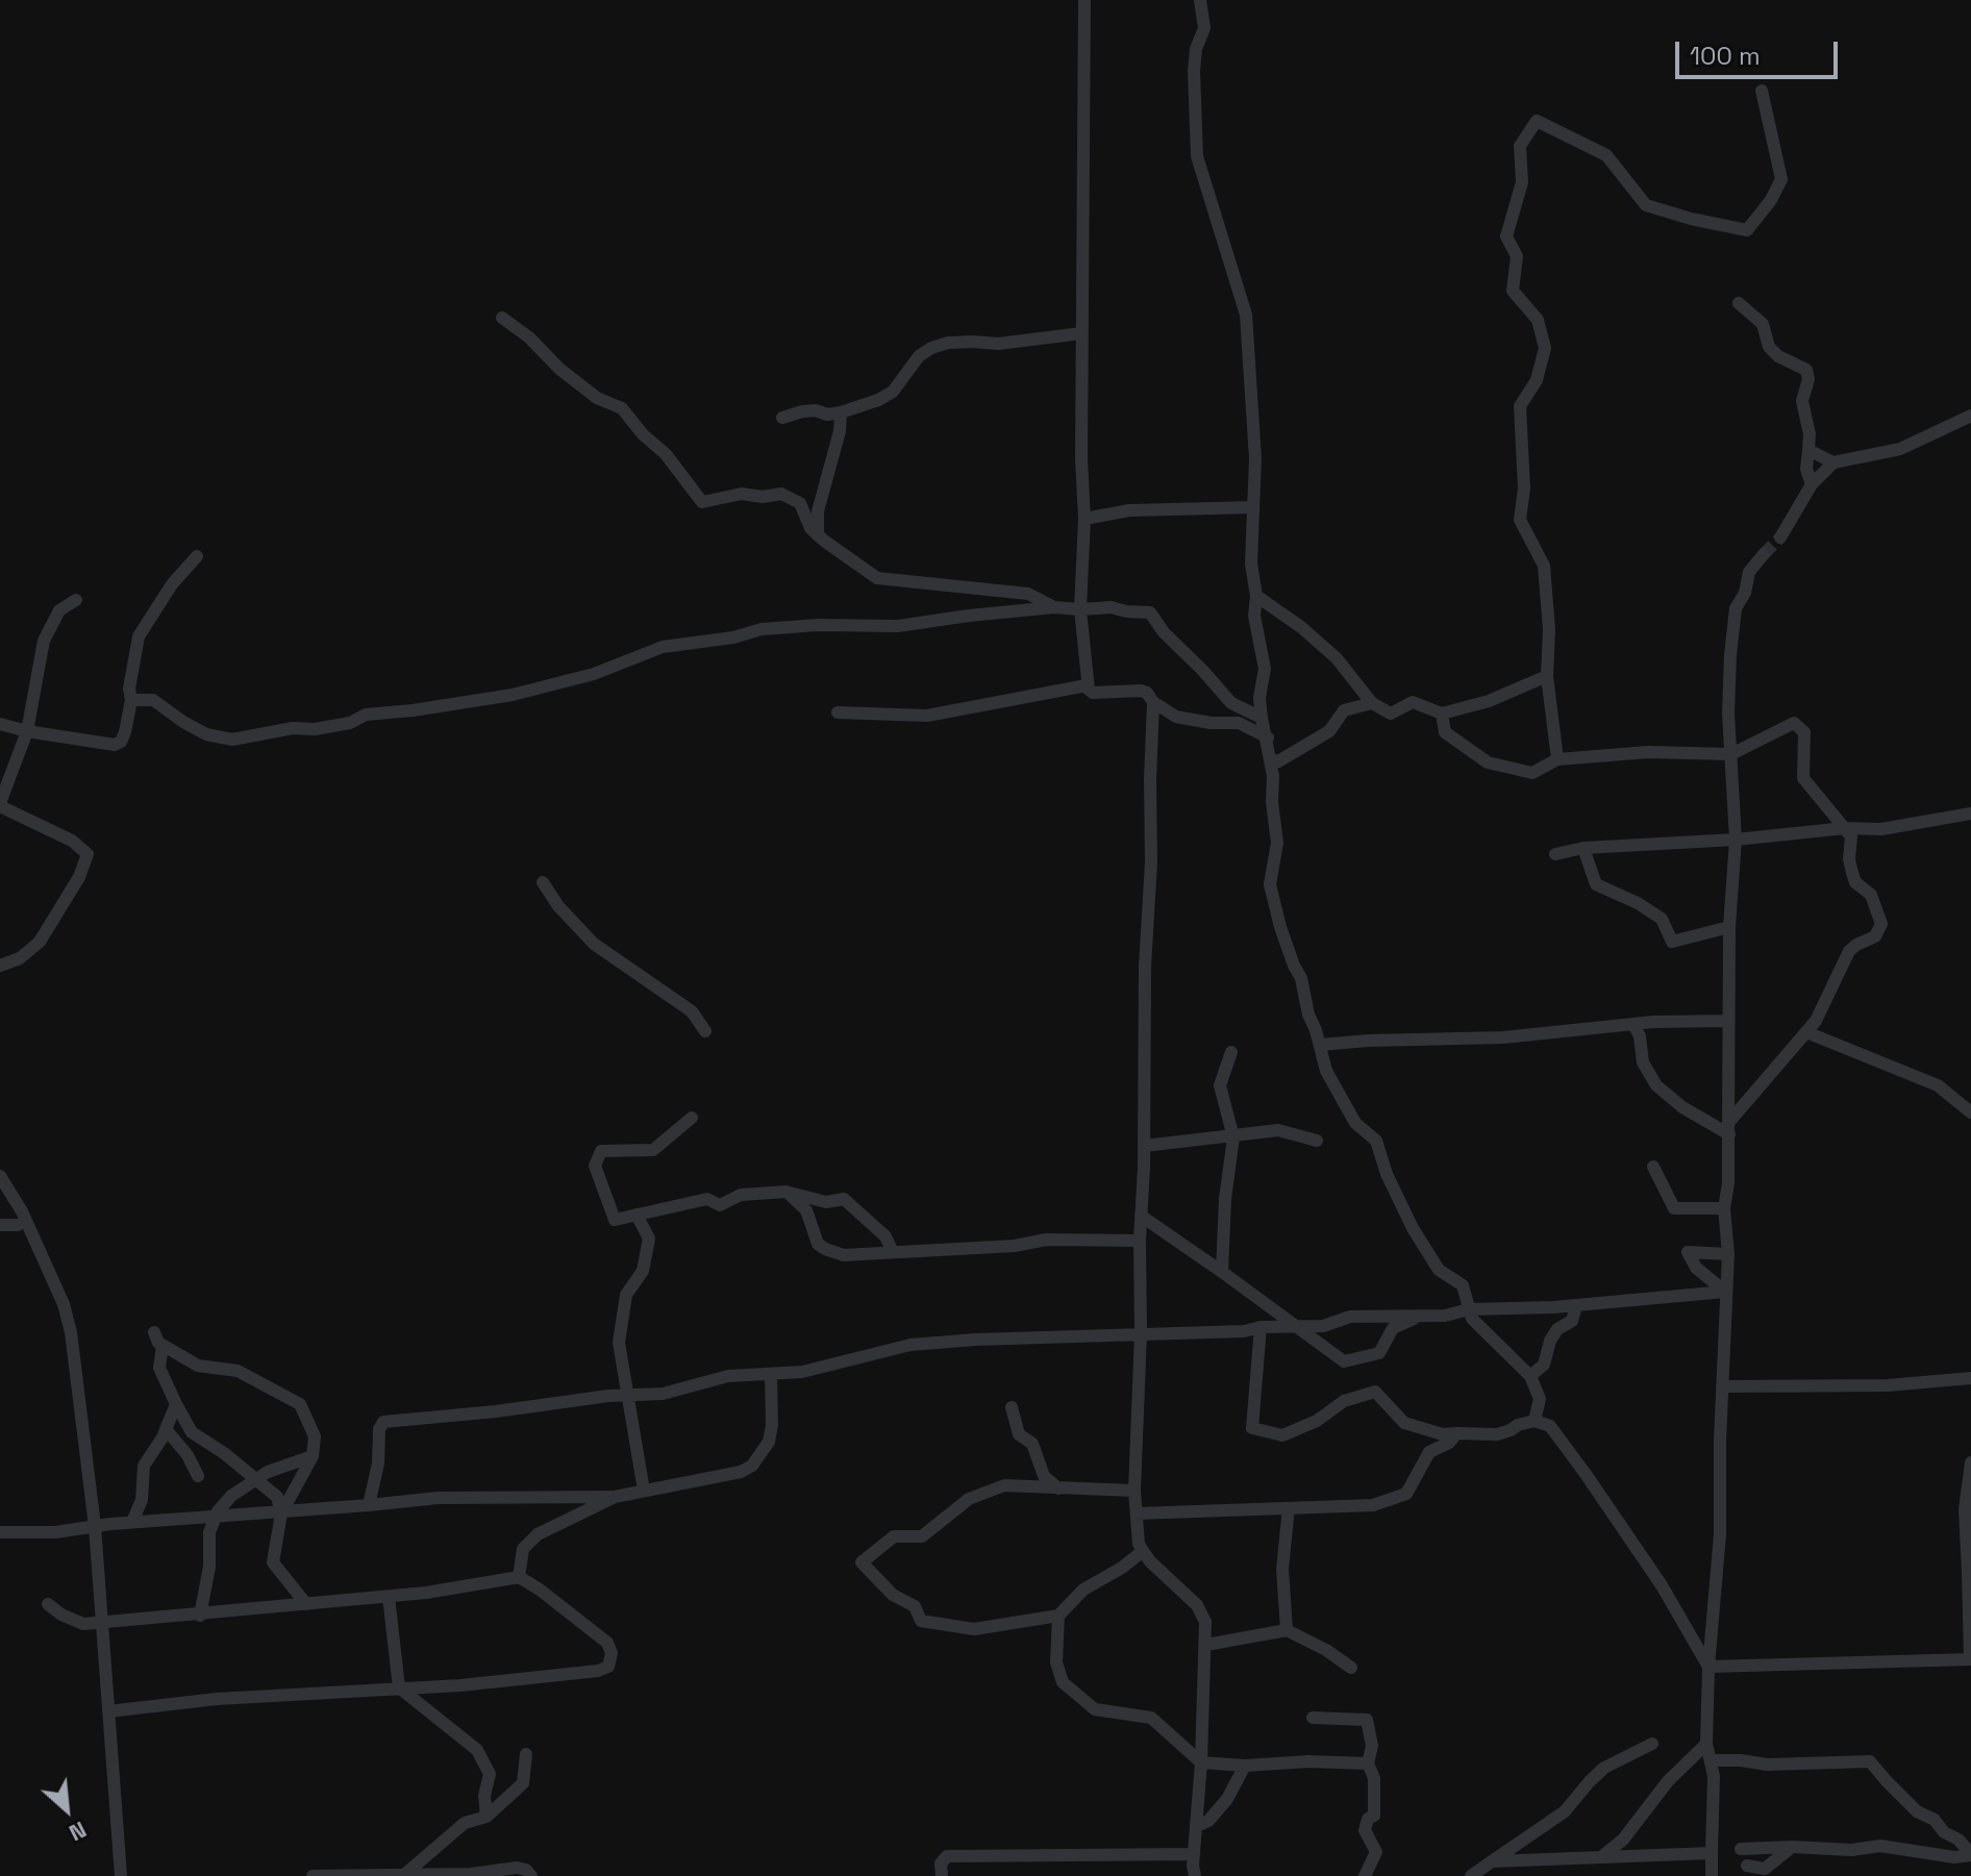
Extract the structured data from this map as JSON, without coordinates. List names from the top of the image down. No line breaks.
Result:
{"scale_bar":"100 m","north":"bottom right"}
